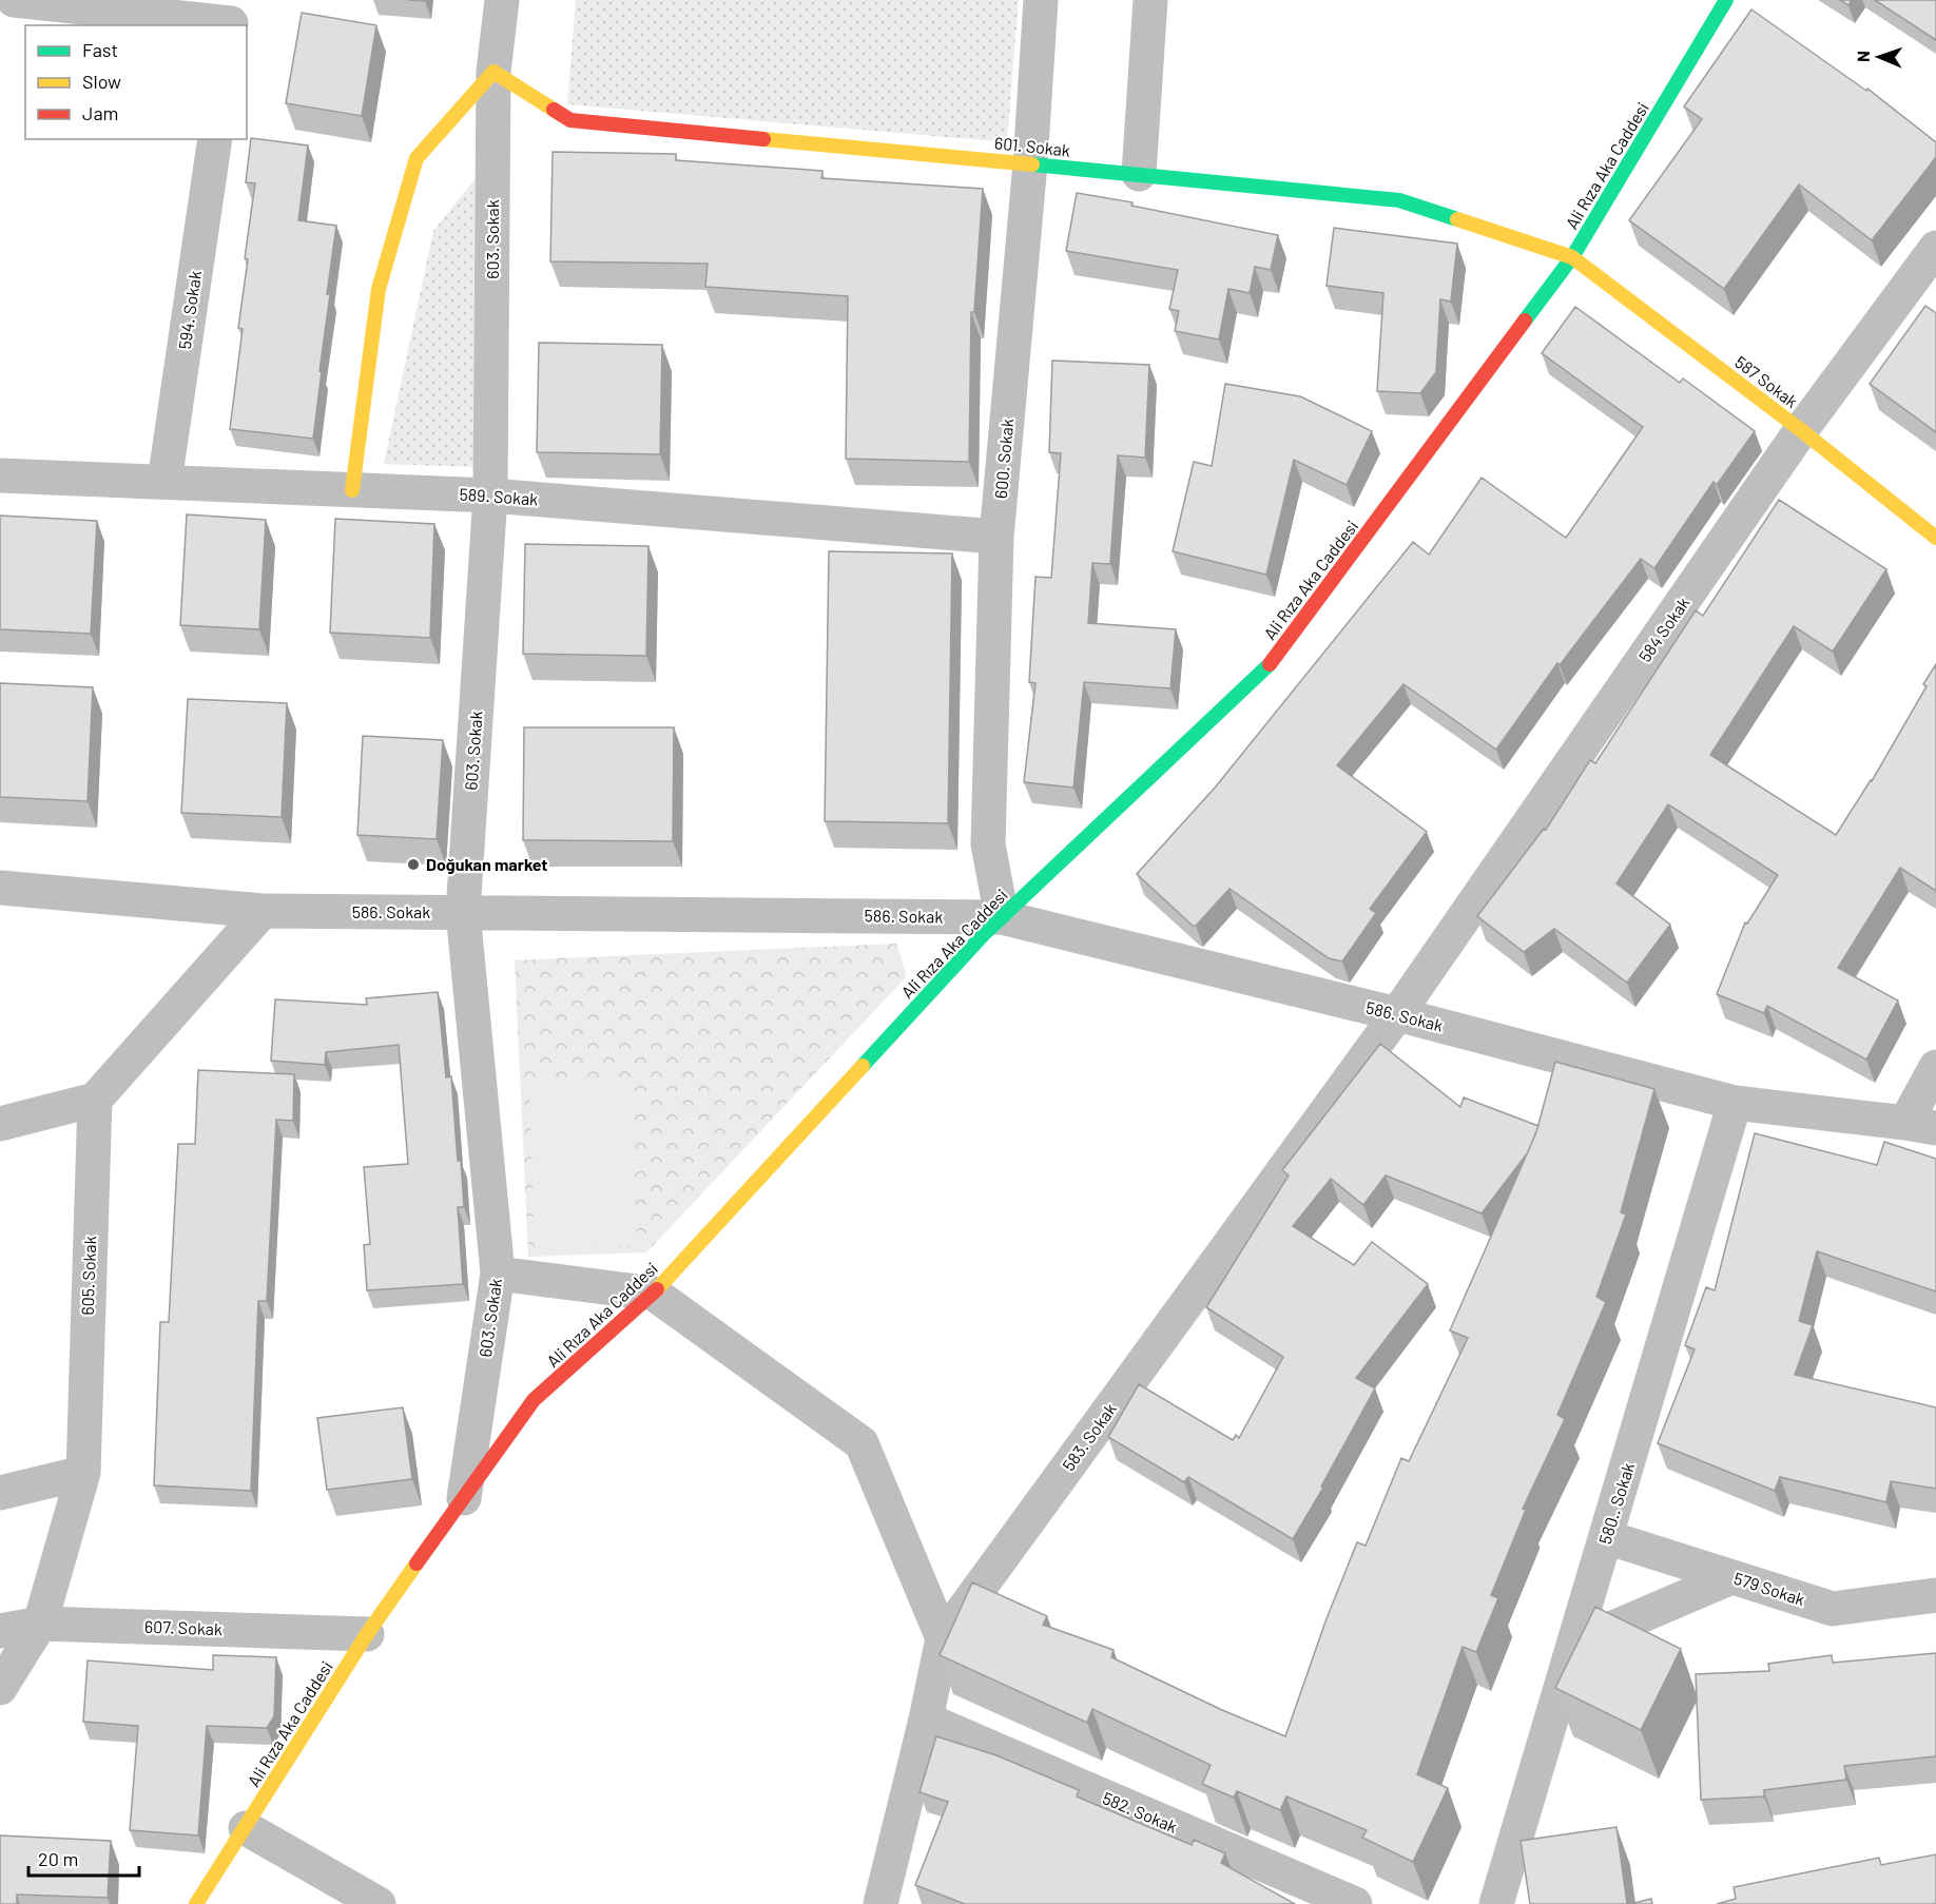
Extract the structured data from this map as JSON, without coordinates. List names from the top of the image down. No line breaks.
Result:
{"streets":{"street":["601. Sokak","Ali Rıza Aka Caddesi","603. Sokak","594. Sokak","587 Sokak","600. Sokak","589. Sokak","584 Sokak","586. Sokak","605. Sokak","583. Sokak","580.. Sokak","579 Sokak","607. Sokak","582. Sokak"]},"crossings":[["601. Sokak","Ali Rıza Aka Caddesi"],["601. Sokak","603. Sokak"],["601. Sokak","587 Sokak"],["601. Sokak","600. Sokak"],["Ali Rıza Aka Caddesi","603. Sokak"],["Ali Rıza Aka Caddesi","587 Sokak"],["Ali Rıza Aka Caddesi","600. Sokak"],["Ali Rıza Aka Caddesi","586. Sokak"],["Ali Rıza Aka Caddesi","607. Sokak"],["603. Sokak","589. Sokak"],["603. Sokak","586. Sokak"],["594. Sokak","589. Sokak"],["587 Sokak","584 Sokak"],["600. Sokak","589. Sokak"],["600. Sokak","586. Sokak"],["584 Sokak","586. Sokak"],["584 Sokak","583. Sokak"],["586. Sokak","583. Sokak"],["586. Sokak","580.. Sokak"],["605. Sokak","607. Sokak"],["583. Sokak","582. Sokak"],["580.. Sokak","579 Sokak"]],"places":["Doğukan market"],"legend":["Fast","Slow","Jam"],"scale_bar":"20 m","north":"left"}
